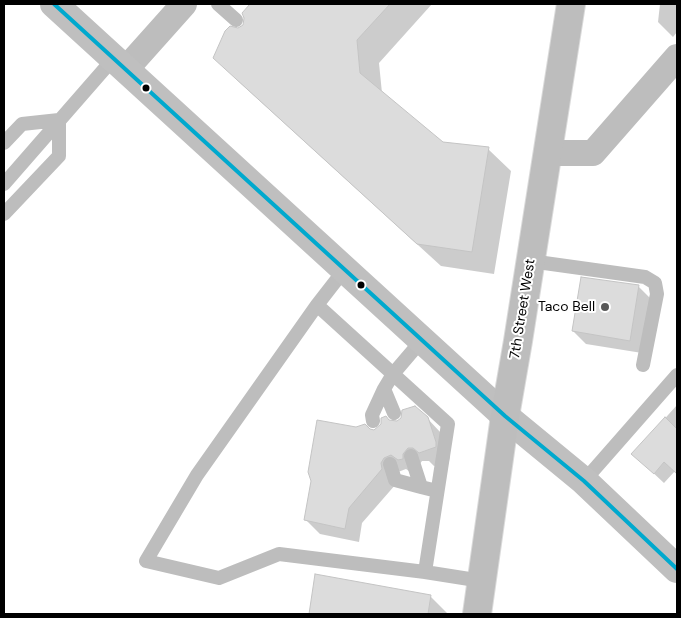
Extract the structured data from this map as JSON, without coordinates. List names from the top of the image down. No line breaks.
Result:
{"streets":{"main road":["7th Street West"]},"places":["Taco Bell"]}
